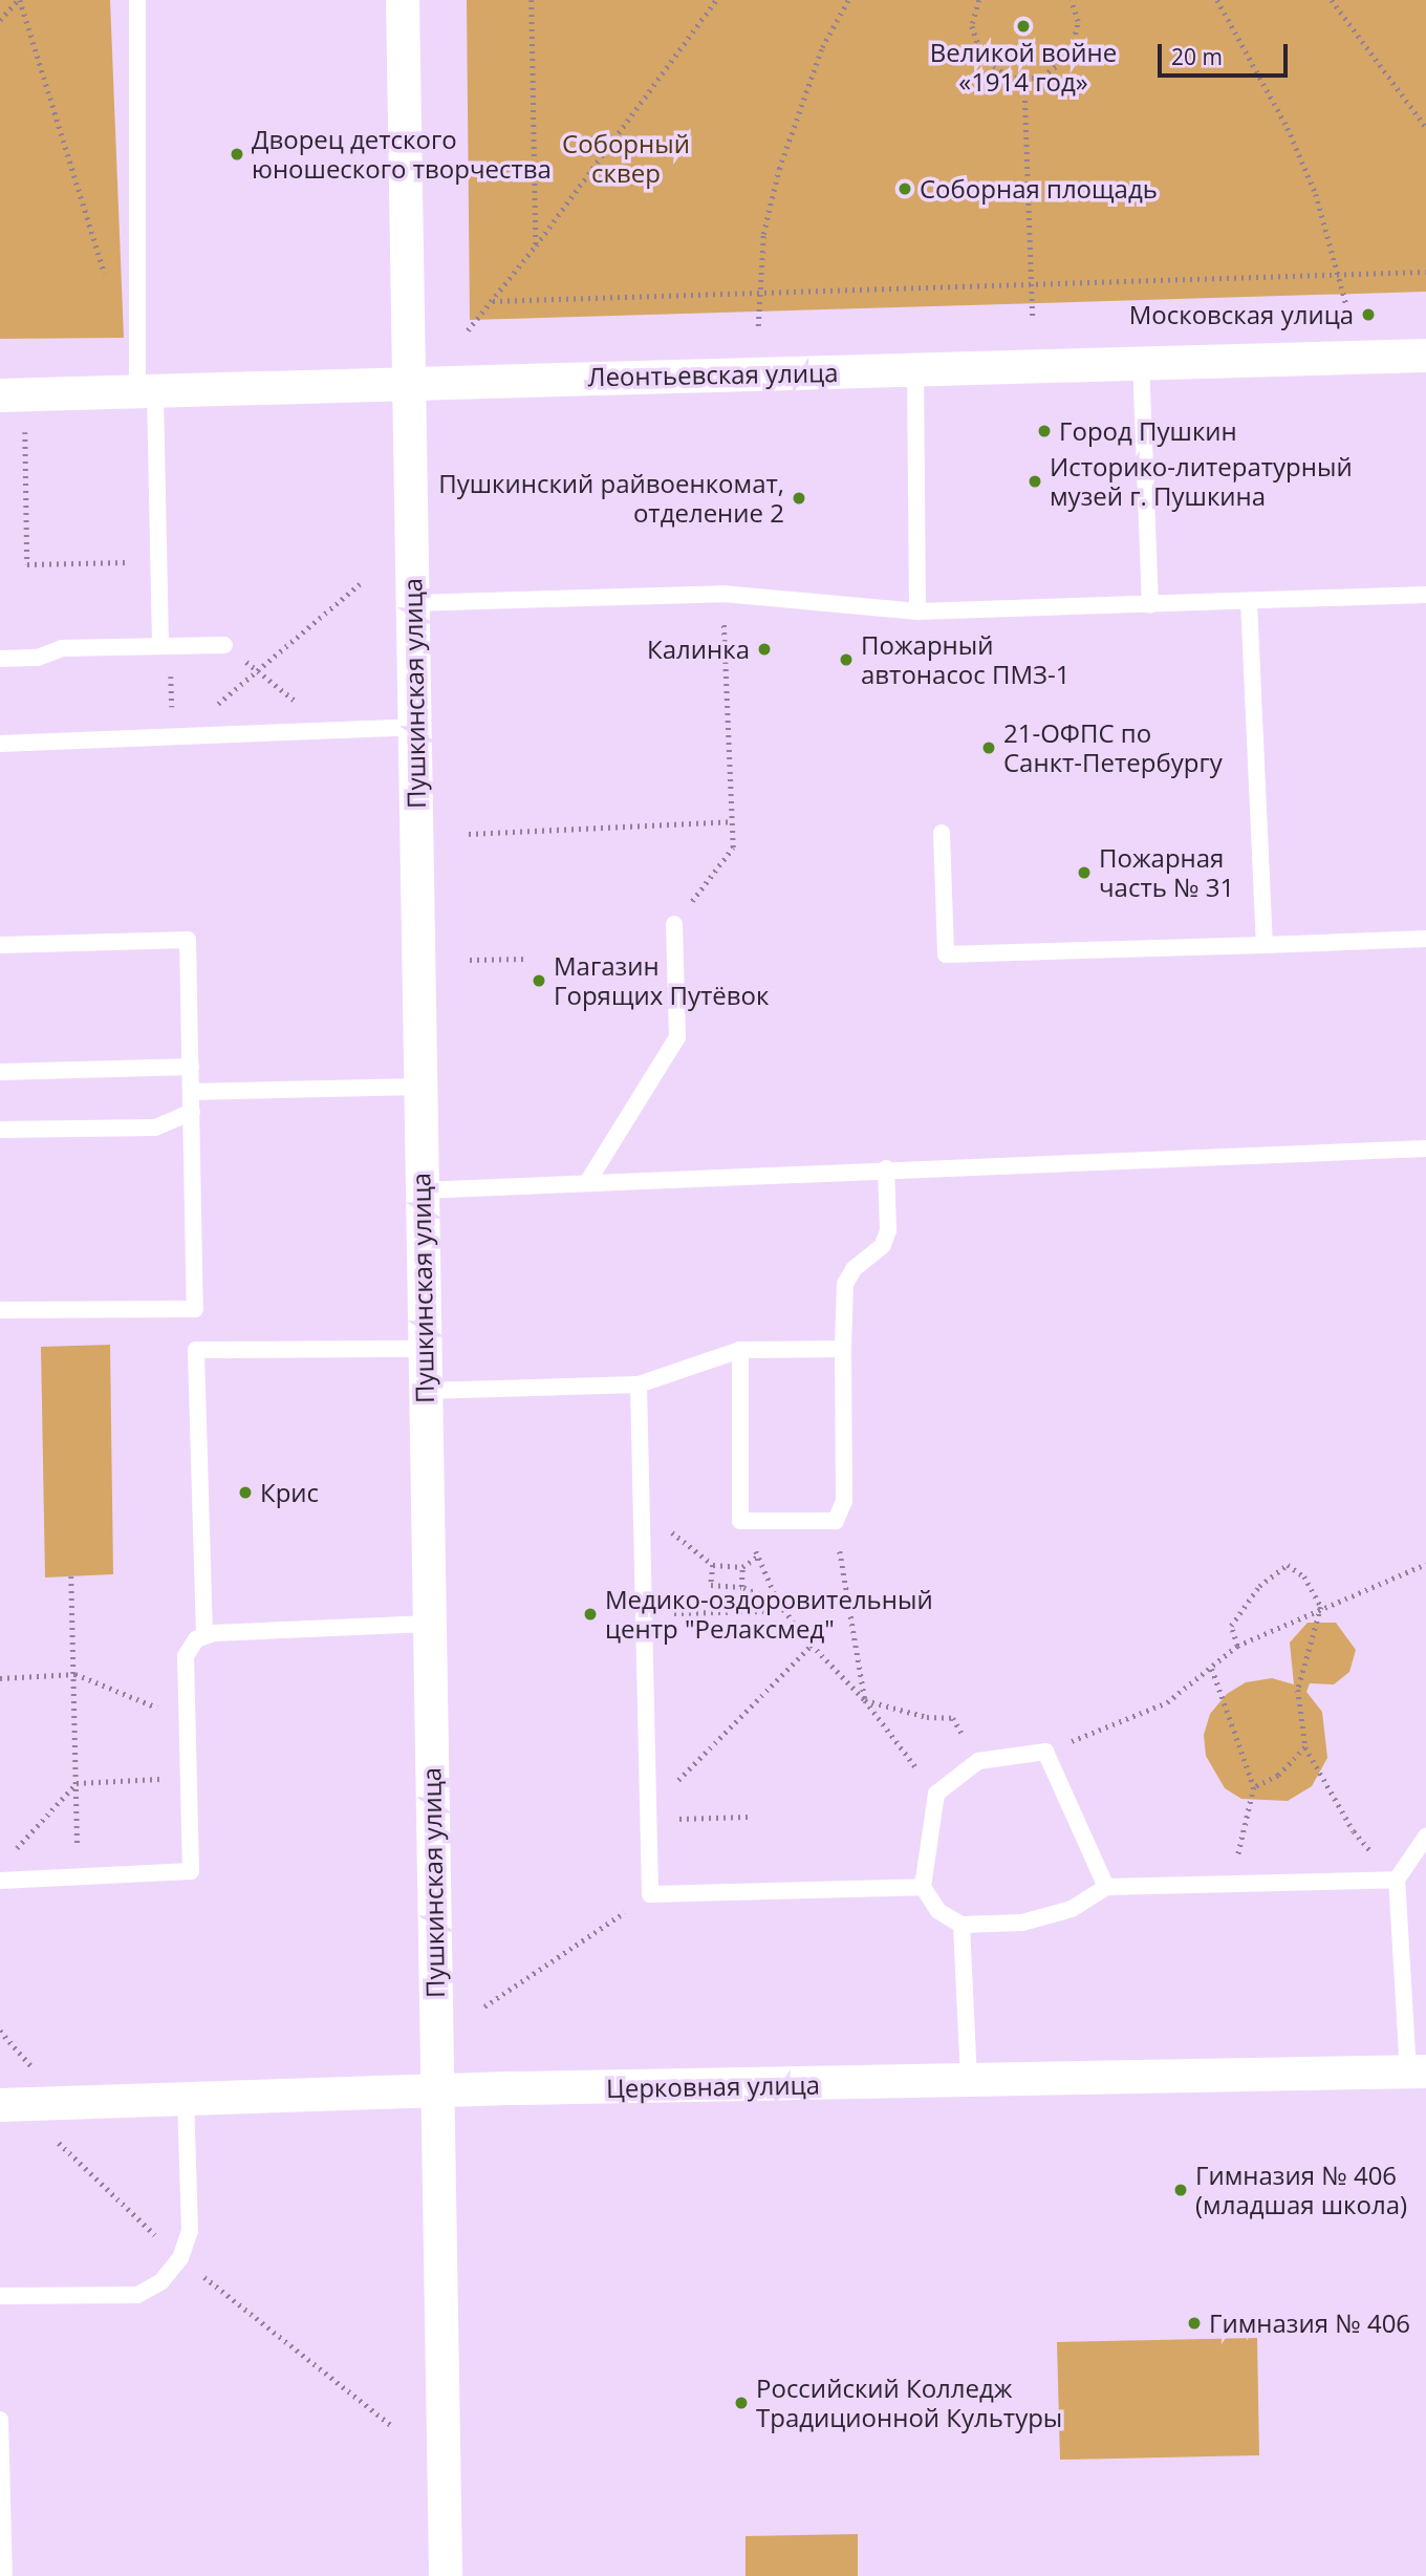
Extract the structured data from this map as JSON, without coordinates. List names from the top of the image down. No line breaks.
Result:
{"streets":{"street":["Леонтьевская улица","Пушкинская улица","Церковная улица"]},"crossings":[["Леонтьевская улица","Пушкинская улица"],["Пушкинская улица","Церковная улица"]],"parks":["Соборный сквер"],"places":["Великой войне «1914 год»","Дворец детского юношеского творчества","Соборная площадь","Московская улица","Город Пушкин","Историко-литературный музей г. Пушкина","Пушкинский райвоенкомат, отделение 2","Калинка","Пожарный автонасос ПМЗ-1","21-ОФПС по Санкт-Петербургу","Пожарная часть № 31","Магазин Горящих Путёвок","Крис","Медико-оздоровительный центр \"Релаксмед\"","Гимназия № 406 (младшая школа)","Гимназия № 406","Российский Колледж Традиционной Культуры"],"scale_bar":"20 m"}
